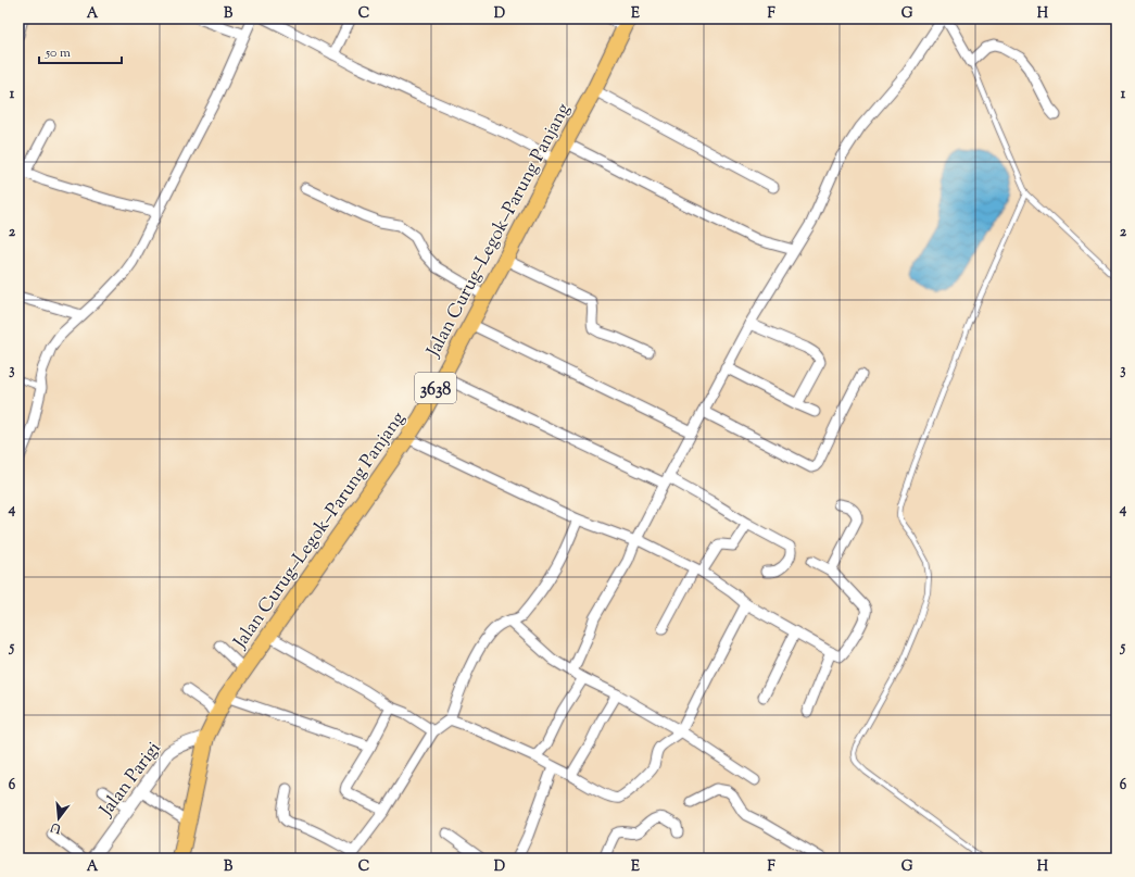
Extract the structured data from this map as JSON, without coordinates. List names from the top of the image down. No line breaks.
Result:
{"streets":{"main road":["Jalan Curug–Legok–Parung Panjang","3638"],"street":["Jalan Parigi"]},"crossings":[["Jalan Curug–Legok–Parung Panjang","Jalan Parigi"]],"scale_bar":"50 m","north":"bottom","grid":{"columns":["A","B","C","D","E","F","G","H"],"rows":["1","2","3","4","5","6"]}}
